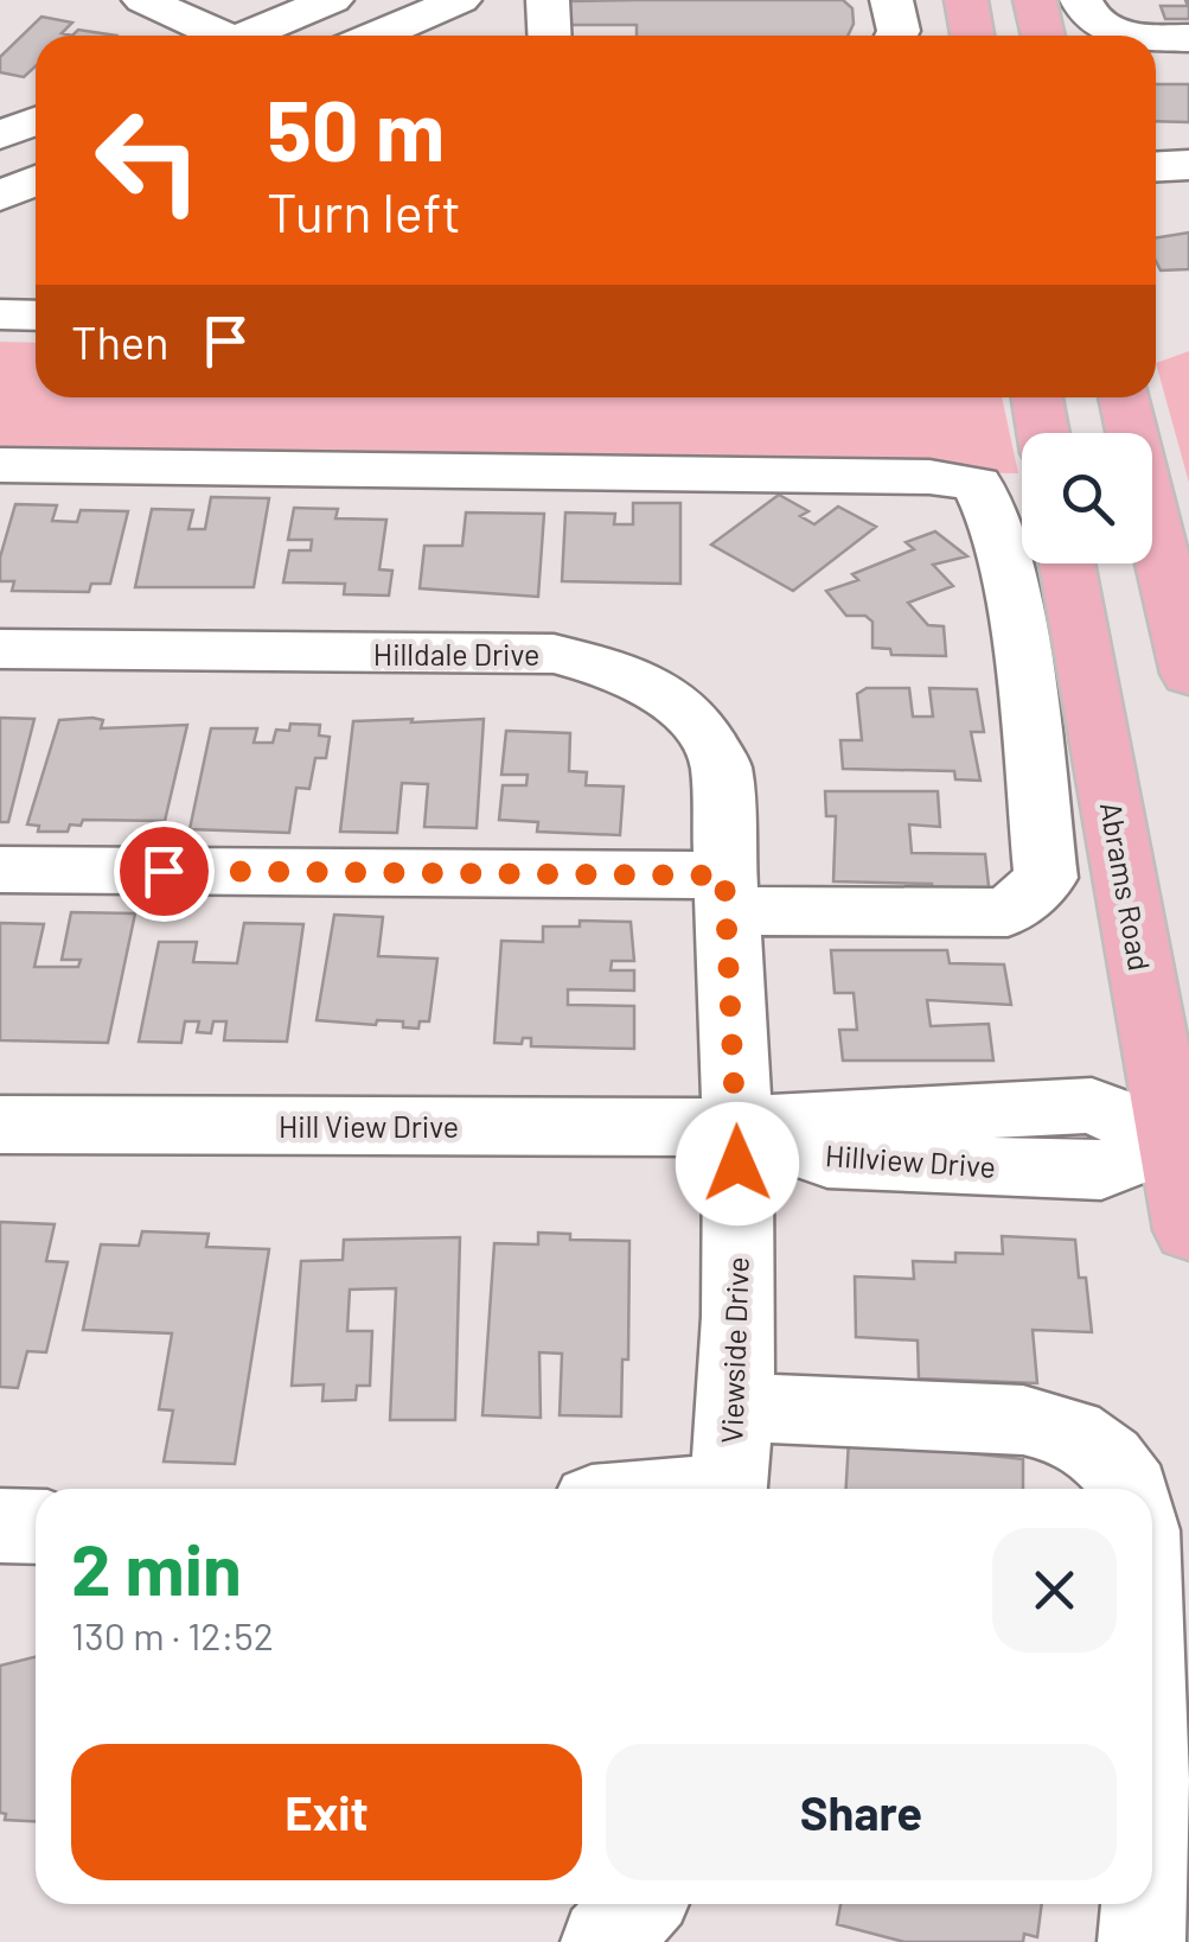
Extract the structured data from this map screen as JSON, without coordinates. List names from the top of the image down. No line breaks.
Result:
{"streets":{"main road":["Abrams Road"],"street":["Hilldale Drive","Hill View Drive","Hillview Drive","Viewside Drive"]},"crossings":[["Hilldale Drive","Hill View Drive"],["Hilldale Drive","Hillview Drive"],["Hilldale Drive","Viewside Drive"],["Abrams Road","Hillview Drive"],["Hill View Drive","Hillview Drive"],["Hill View Drive","Viewside Drive"],["Hillview Drive","Viewside Drive"]],"page":{"turn":["50 m","Turn left"],"then":"Then","heading":["2 min","130 m · 12:52"],"buttons":["Exit","Share"]}}
